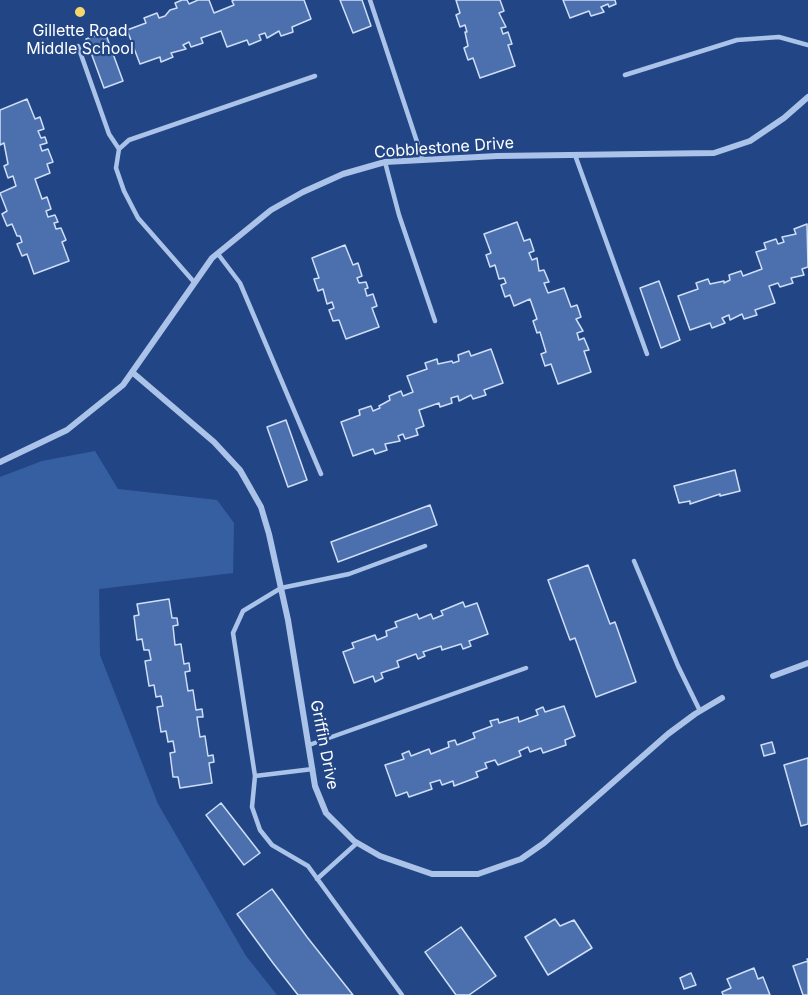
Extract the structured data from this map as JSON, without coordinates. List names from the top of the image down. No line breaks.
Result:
{"streets":{"street":["Cobblestone Drive","Griffin Drive"]},"crossings":[["Cobblestone Drive","Griffin Drive"]],"places":["Gillette Road Middle School"]}
